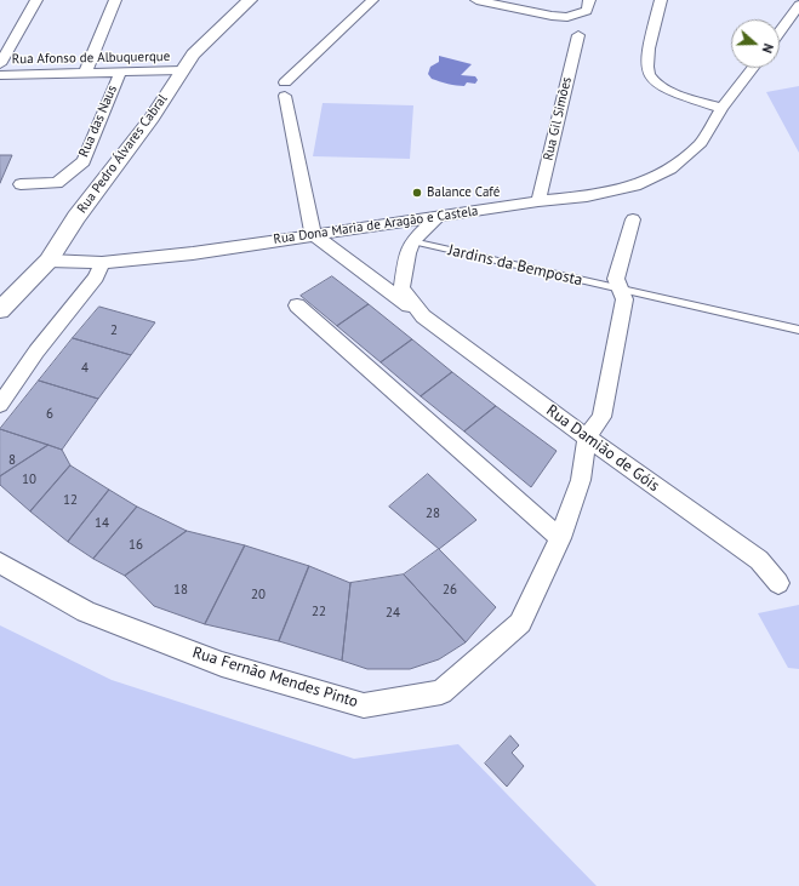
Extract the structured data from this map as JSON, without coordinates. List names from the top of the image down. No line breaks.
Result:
{"streets":{"street":["Rua Afonso de Albuquerque","Rua Gil Simões","Rua das Naus","Rua Pedro Álvares Cabral","Rua Dona Maria de Aragão e Castela","Rua Damião de Góis","Rua Fernão Mendes Pinto"],"lane":["Jardins da Bemposta"]},"crossings":[["Rua Afonso de Albuquerque","Rua das Naus"],["Rua Afonso de Albuquerque","Rua Pedro Álvares Cabral"],["Rua Gil Simões","Rua Dona Maria de Aragão e Castela"],["Rua Pedro Álvares Cabral","Rua Dona Maria de Aragão e Castela"],["Rua Dona Maria de Aragão e Castela","Rua Damião de Góis"],["Jardins da Bemposta","Rua Damião de Góis"],["Rua Damião de Góis","Rua Fernão Mendes Pinto"]],"places":["Balance Café"],"house_numbers":["2","4","6","8","10","12","28","14","16","18","26","20","22","24"],"north":"right"}
